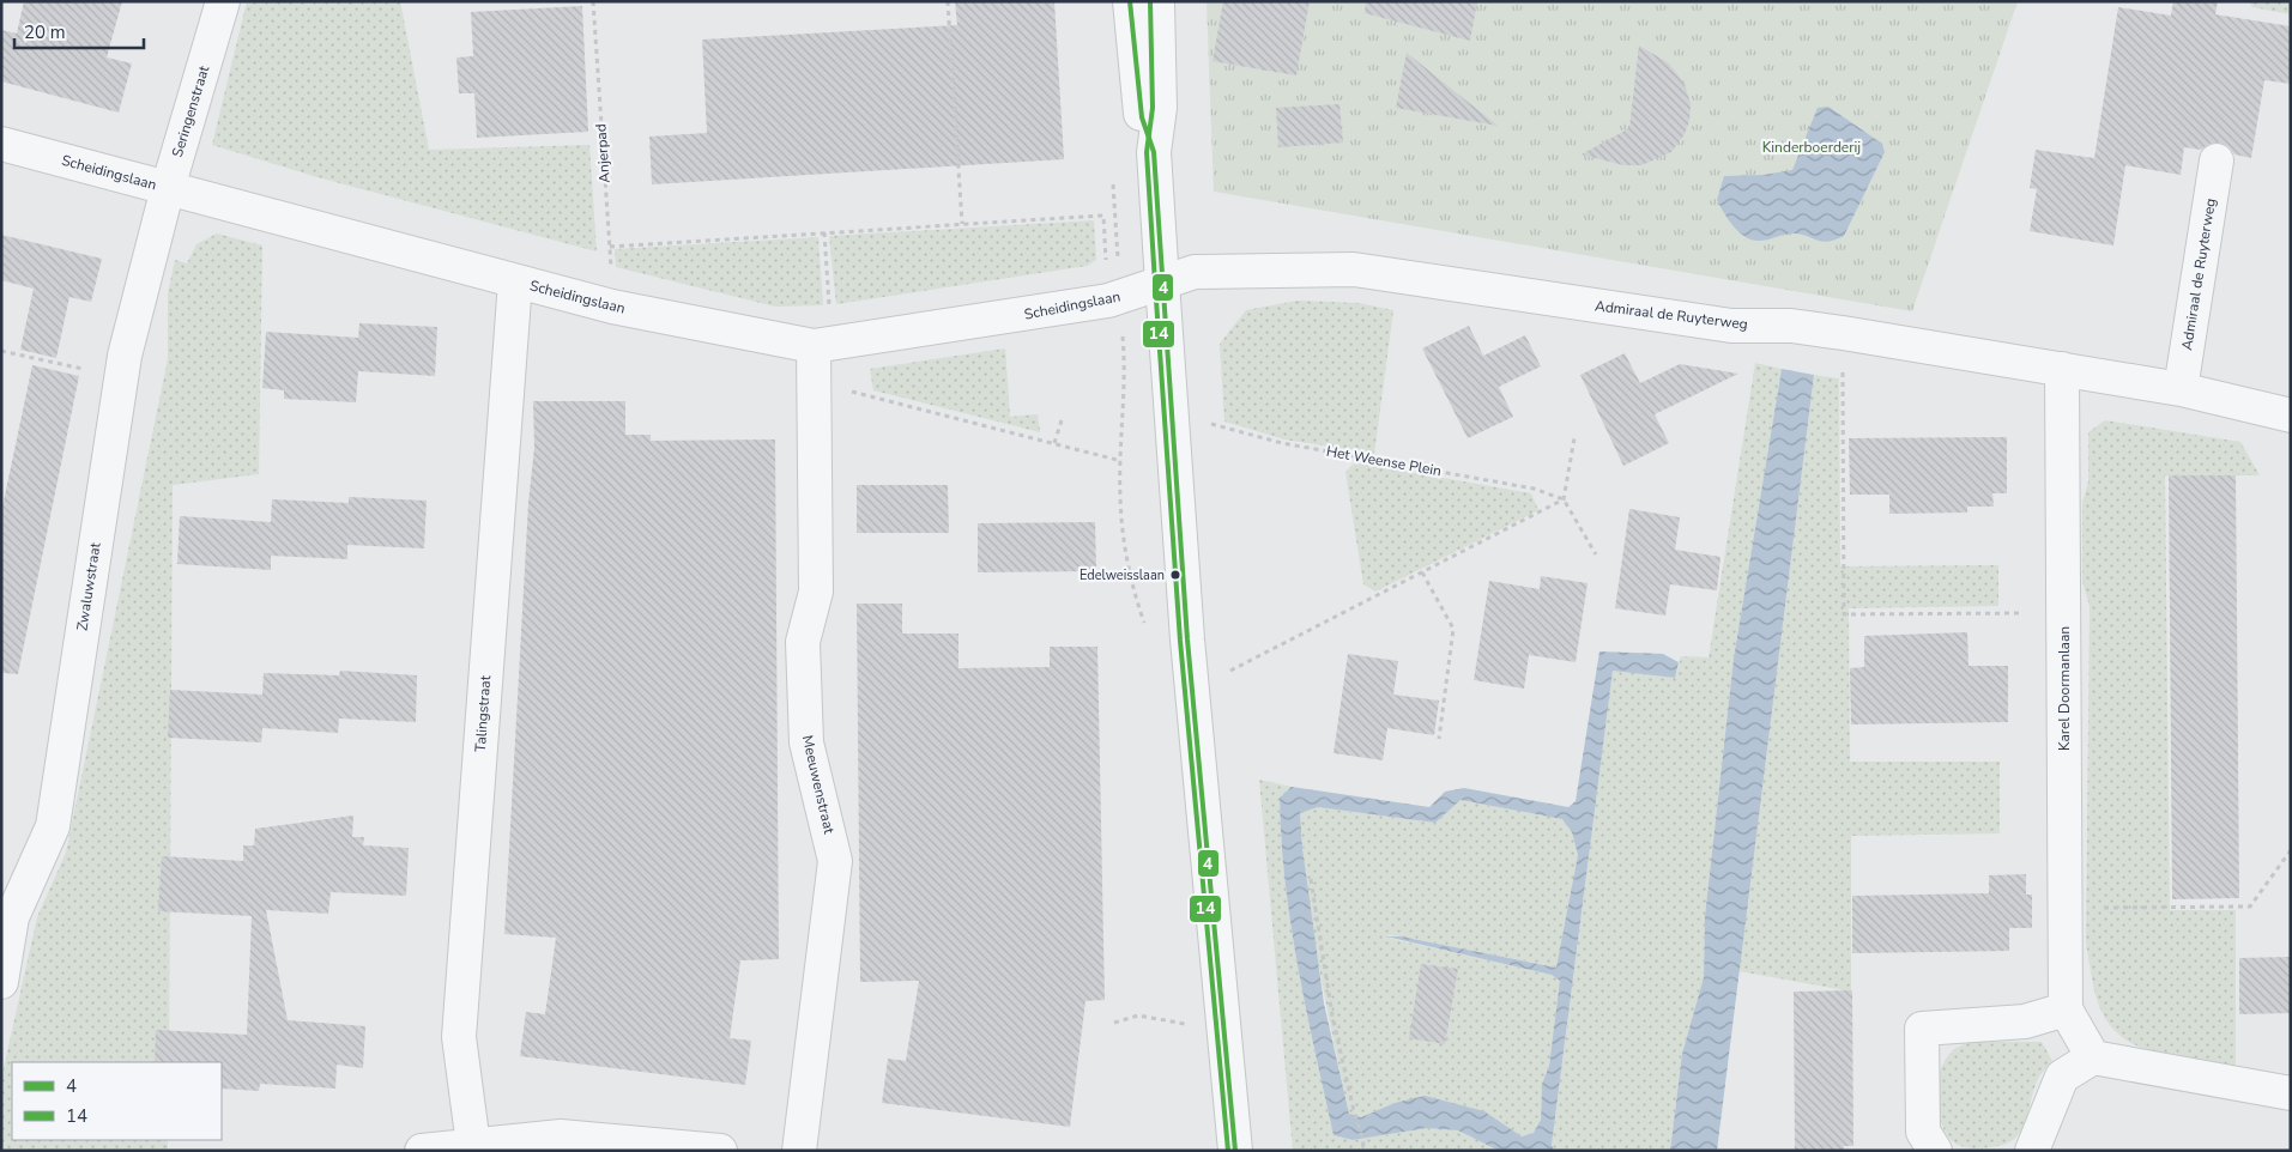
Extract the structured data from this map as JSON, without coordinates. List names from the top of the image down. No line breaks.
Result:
{"streets":{"street":["Seringenstraat","Scheidingslaan","Admiraal de Ruyterweg","Zwaluwstraat","Karel Doormanlaan","Talingstraat","Meeuwenstraat"],"path":["Anjerpad","Het Weense Plein"]},"crossings":[["Seringenstraat","Scheidingslaan"],["Seringenstraat","Zwaluwstraat"],["Anjerpad","Scheidingslaan"],["Scheidingslaan","Admiraal de Ruyterweg"],["Scheidingslaan","Zwaluwstraat"],["Scheidingslaan","Talingstraat"],["Scheidingslaan","Meeuwenstraat"],["Admiraal de Ruyterweg","Karel Doormanlaan"]],"parks":["Kinderboerderij"],"places":["Edelweisslaan"],"lines":["transit line 4","transit line 14"],"legend":["4","14"],"scale_bar":"20 m"}
